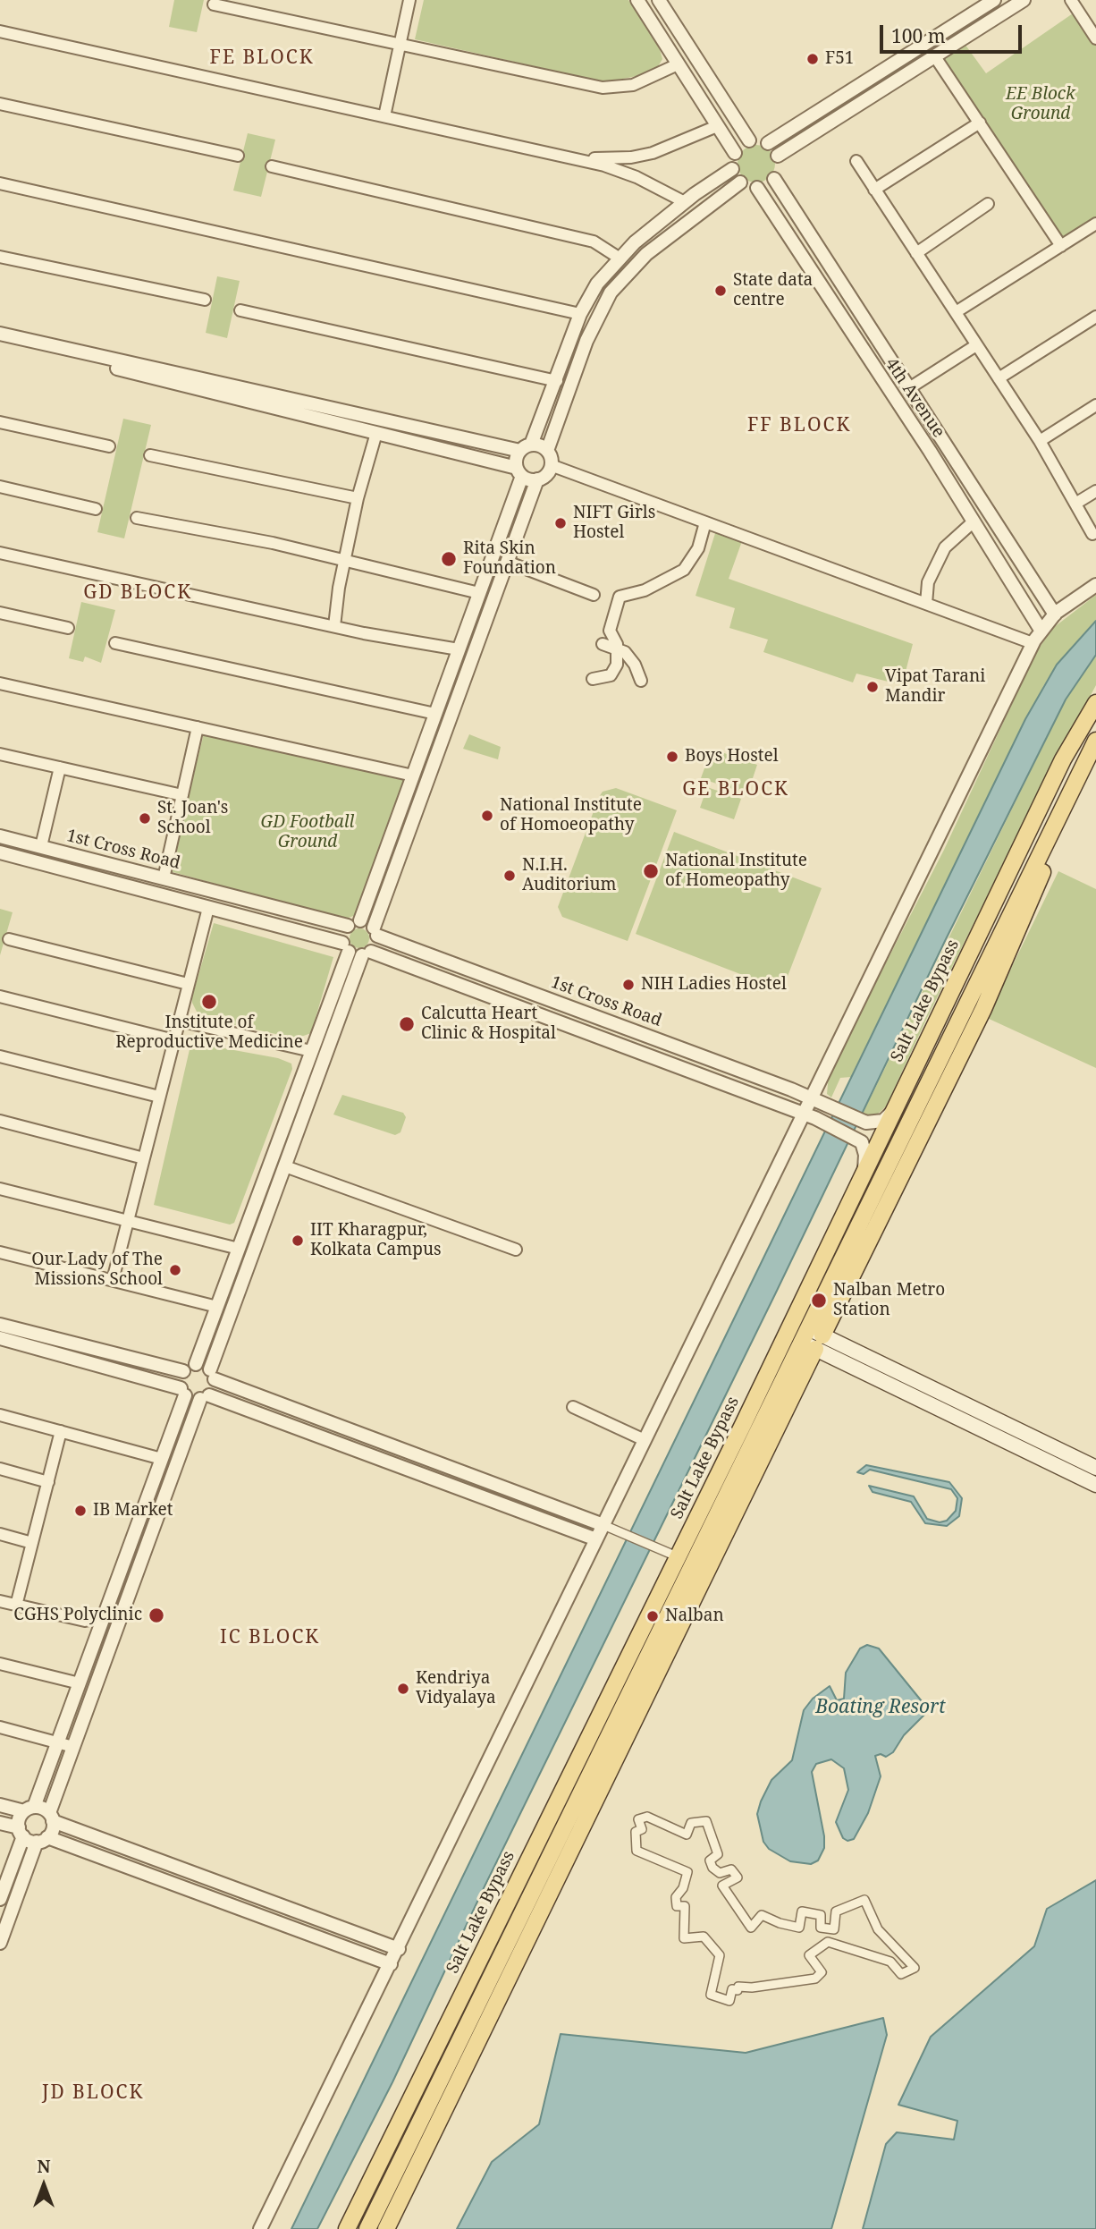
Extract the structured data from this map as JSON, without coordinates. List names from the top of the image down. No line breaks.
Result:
{"streets":{"main road":["Salt Lake Bypass"],"street":["4th Avenue","1st Cross Road"]},"crossings":[["1st Cross Road","Salt Lake Bypass"]],"districts":["FE BLOCK","FF BLOCK","GD BLOCK","GE BLOCK","IC BLOCK","JD BLOCK"],"water":["Boating Resort"],"parks":["EE Block Ground","GD Football Ground"],"places":["F51","State data centre","NIFT Girls Hostel","Rita Skin Foundation","Vipat Tarani Mandir","Boys Hostel","National Institute of Homoeopathy","St. Joan's School","National Institute of Homeopathy","N.I.H. Auditorium","NIH Ladies Hostel","Institute of Reproductive Medicine","Calcutta Heart Clinic & Hospital","IIT Kharagpur, Kolkata Campus","Our Lady of The Missions School","Nalban Metro Station","IB Market","CGHS Polyclinic","Nalban","Kendriya Vidyalaya"],"scale_bar":"100 m","north":"top"}
